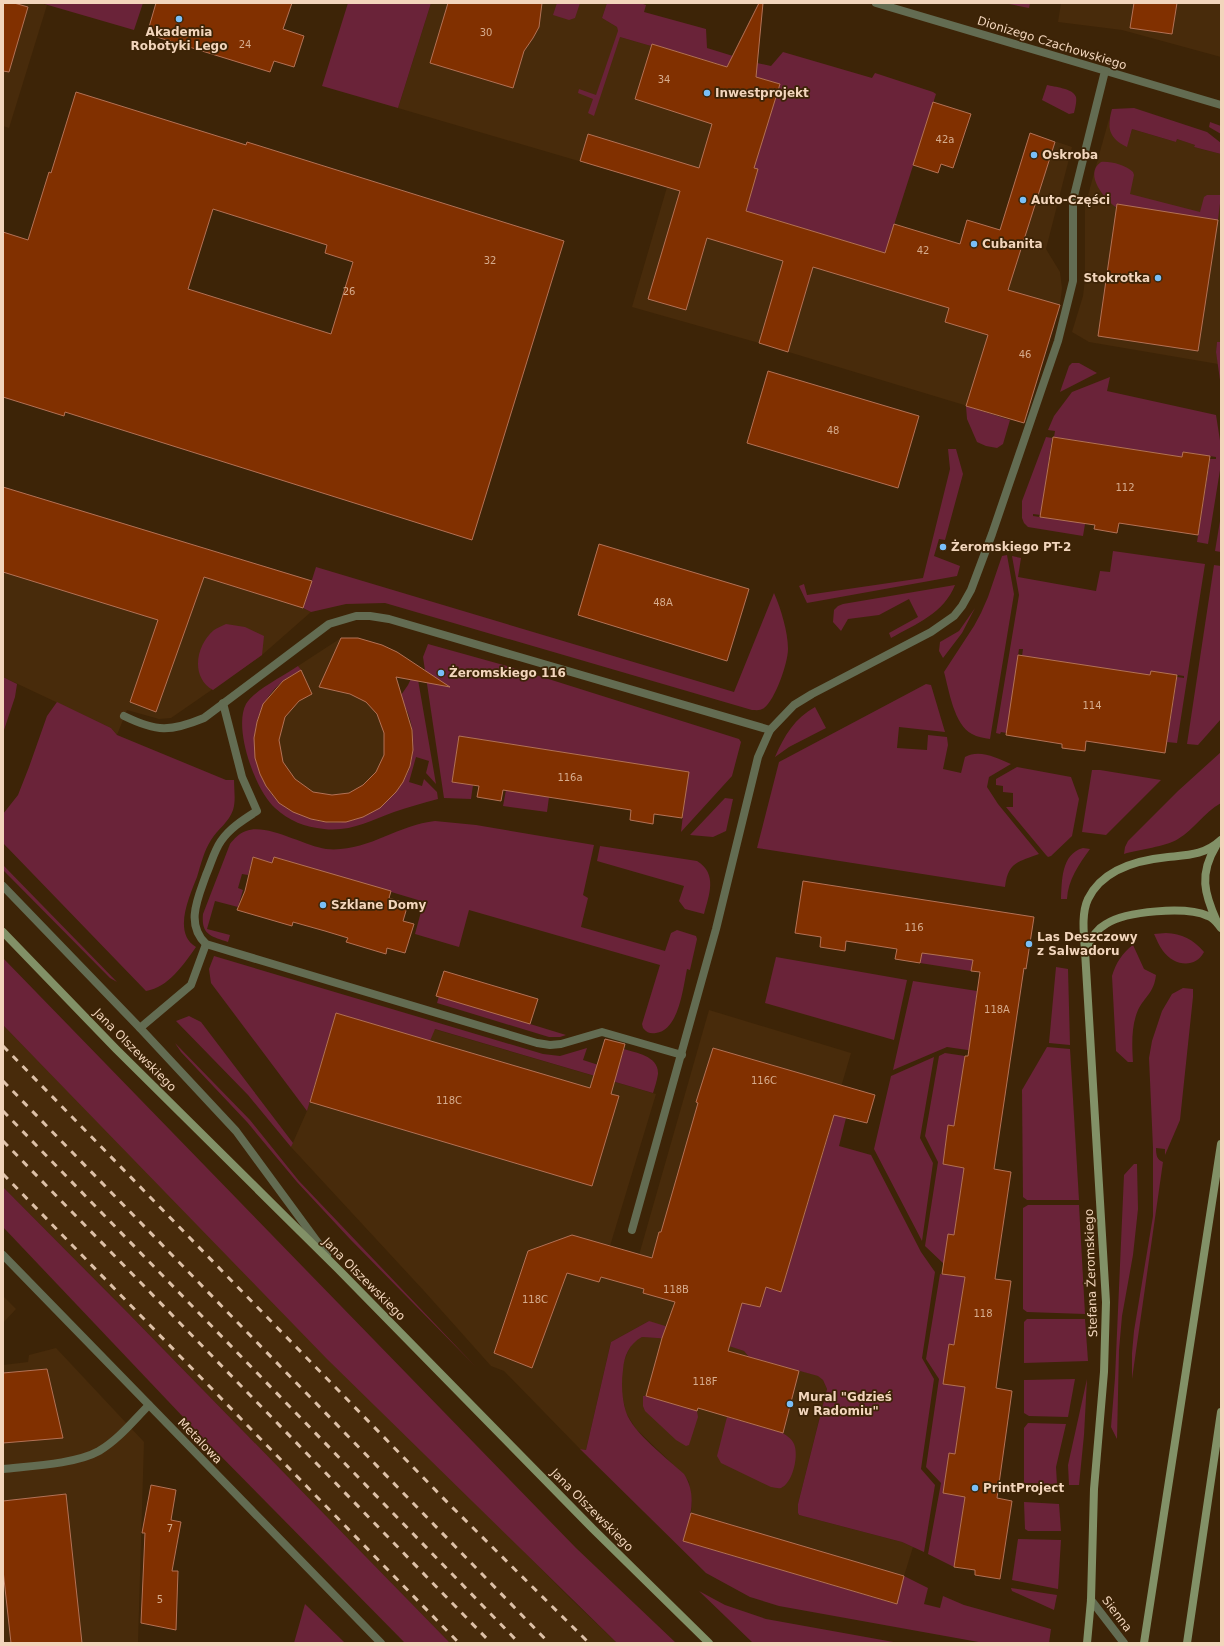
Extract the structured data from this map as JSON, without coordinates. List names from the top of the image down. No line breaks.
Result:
{"streets":{"main road":["Jana Olszewskiego","Stefana Żeromskiego"],"street":["Dionizego Czachowskiego","Metalowa","Sienna"]},"crossings":[["Stefana Żeromskiego","Sienna"]],"places":["Akademia Robotyki Lego","Inwestprojekt","Oskroba","Auto-Części","Cubanita","Stokrotka","Żeromskiego PT-2","Żeromskiego 116","Szklane Domy","Las Deszczowy z Salwadoru","Mural \"Gdzieś w Radomiu\"","PrintProject"],"house_numbers":["30","24","34","42a","42","32","26","46","48","112","48A","114","116a","116","118A","116C","118C","118B","118C","118","118F","7","5"]}
